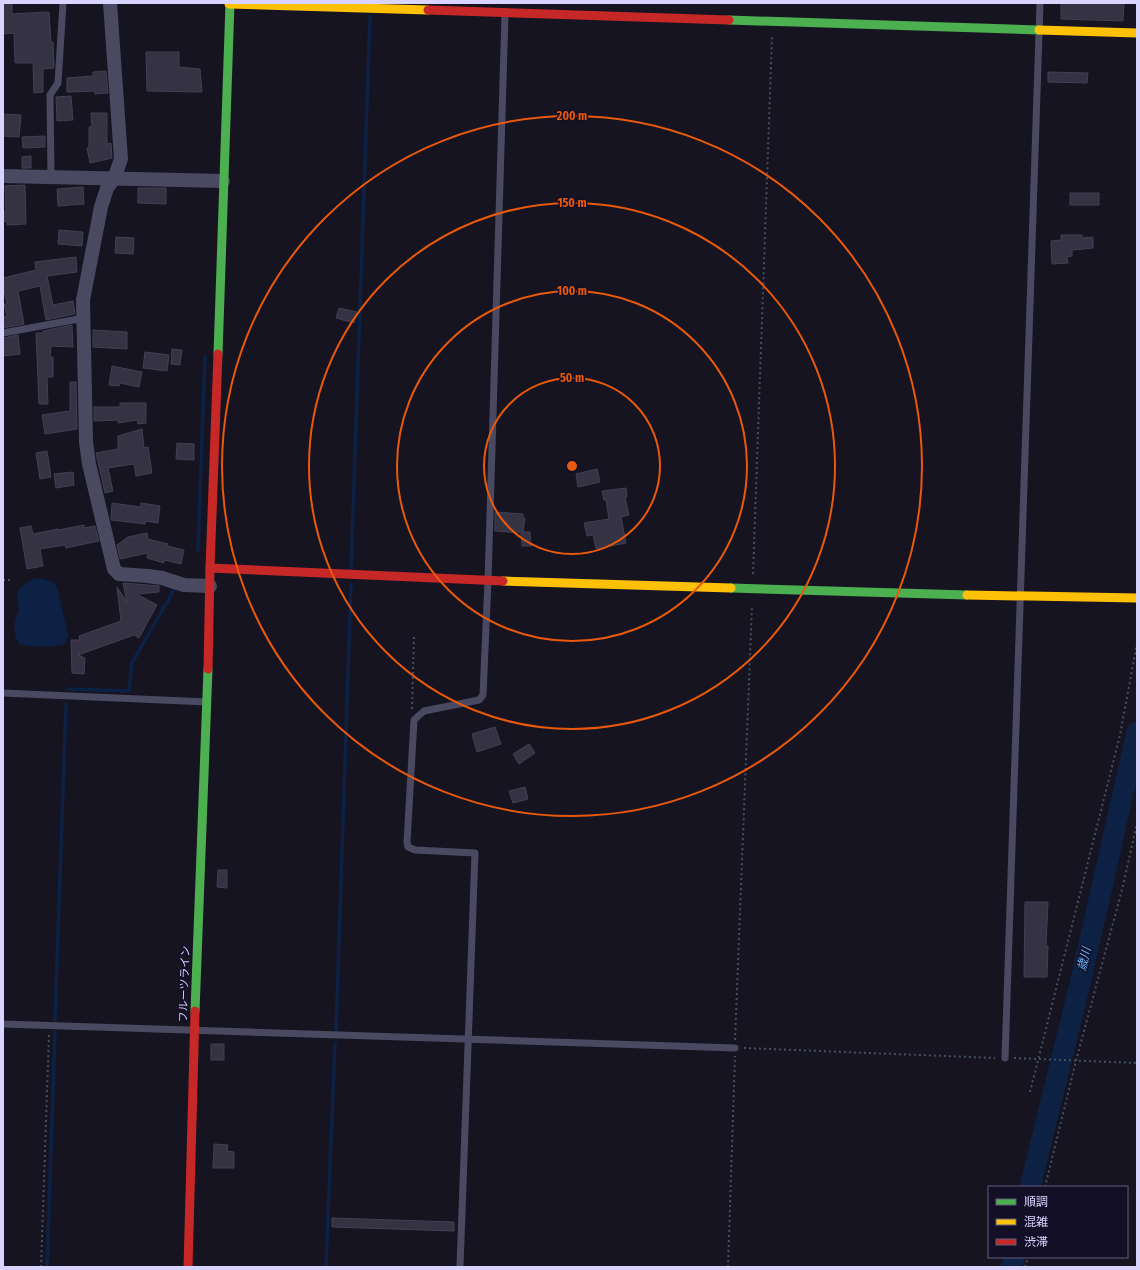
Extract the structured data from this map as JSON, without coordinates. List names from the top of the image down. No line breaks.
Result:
{"streets":{"street":["フルーツライン"]},"water":["歳川"],"legend":["順調","混雑","渋滞"],"rings":["200 m","150 m","100 m","50 m"]}
